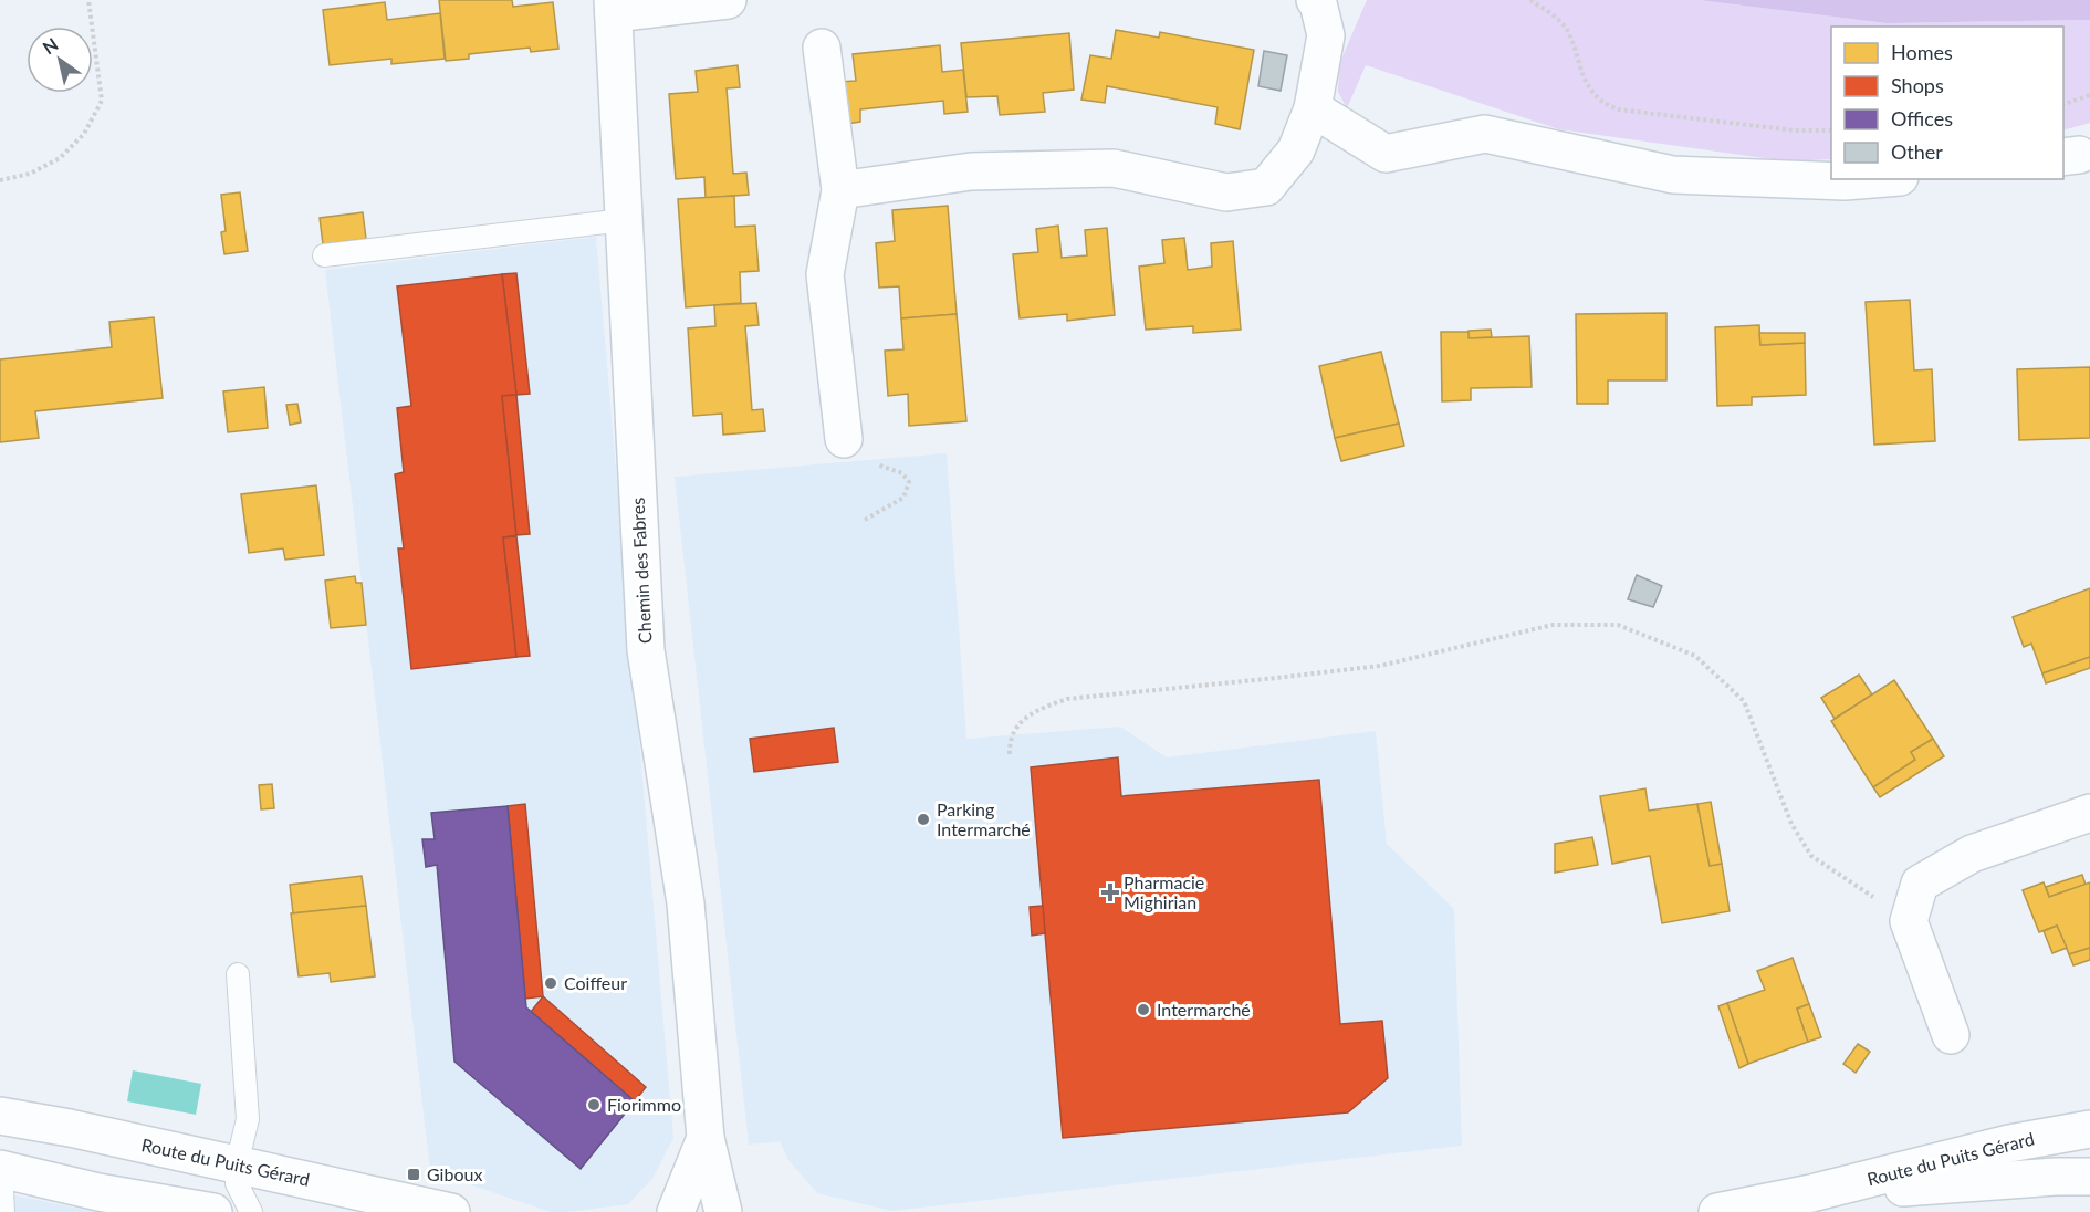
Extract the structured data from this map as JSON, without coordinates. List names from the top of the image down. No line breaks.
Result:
{"streets":{"street":["Chemin des Fabres","Route du Puits Gérard"]},"places":{"other":["Parking Intermarché","Coiffeur","Intermarché","Fiorimmo"],"health":["Pharmacie Mighirian"],"transit":["Giboux"]},"legend":["Homes","Shops","Offices","Other"],"north":"top left"}
